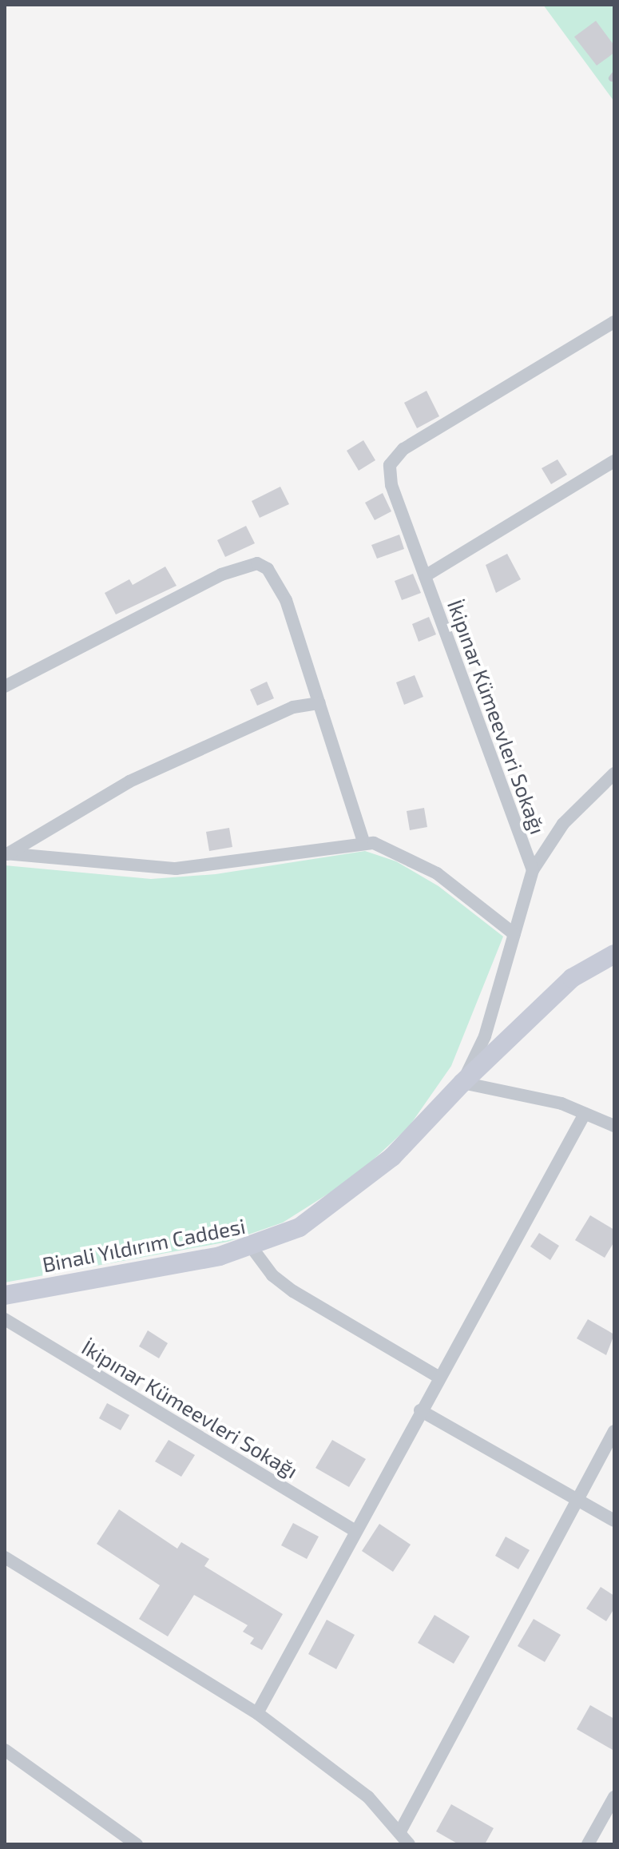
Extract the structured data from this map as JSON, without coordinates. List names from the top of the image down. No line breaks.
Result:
{"streets":{"street":["İkipınar Kümeevleri Sokağı","Binali Yıldırım Caddesi"]},"crossings":[["İkipınar Kümeevleri Sokağı","Binali Yıldırım Caddesi"]]}
